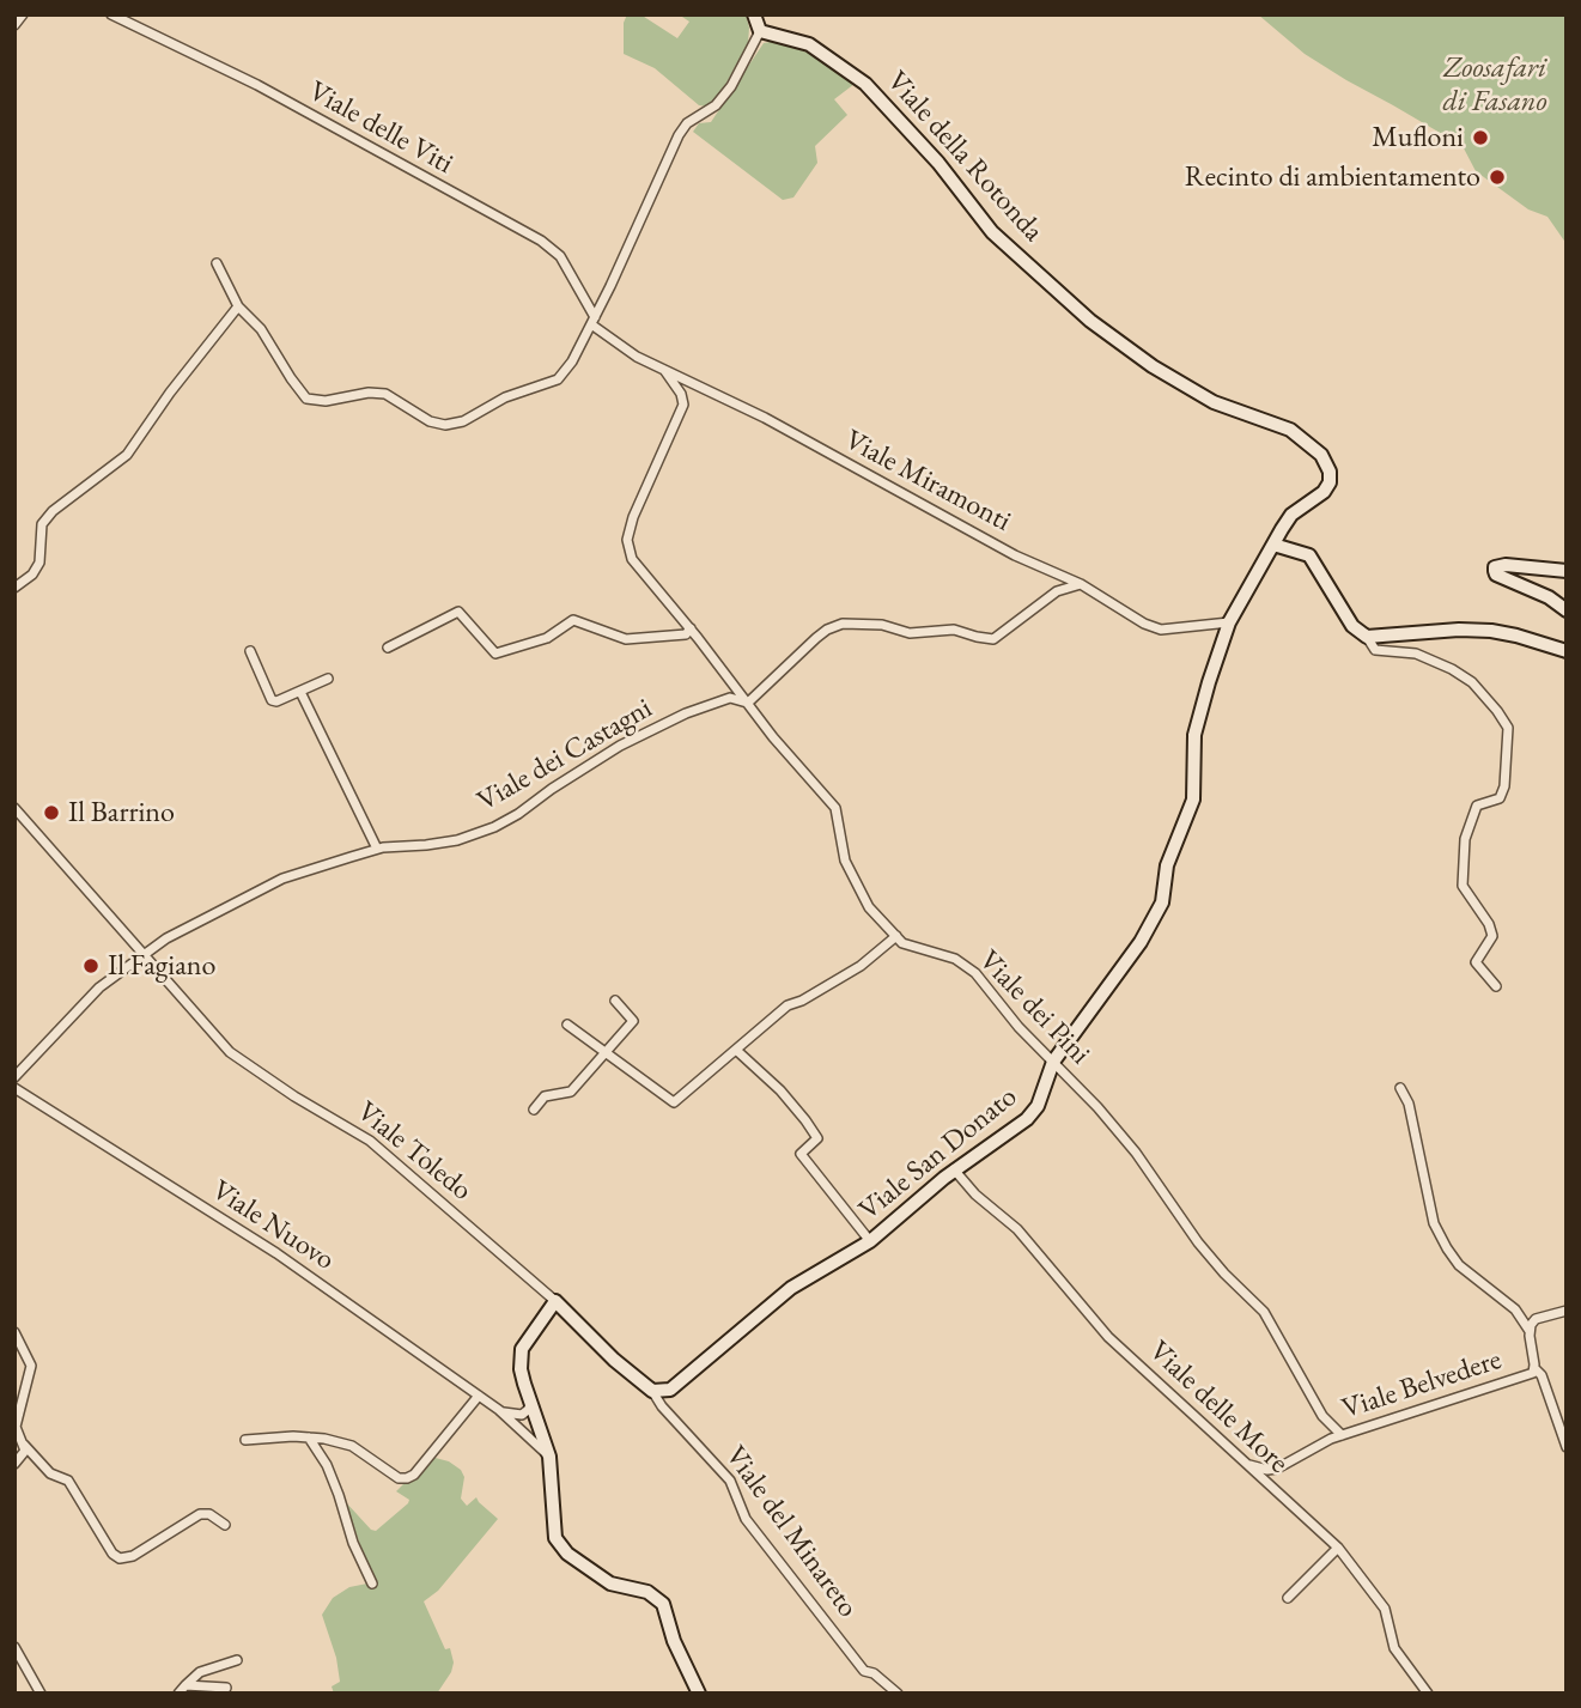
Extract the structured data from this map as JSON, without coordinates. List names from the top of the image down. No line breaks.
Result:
{"streets":{"street":["Viale delle Viti","Viale della Rotonda","Viale Miramonti","Viale dei Castagni","Viale dei Pini","Viale Toledo","Viale San Donato","Viale Nuovo","Viale Belvedere","Viale delle More","Viale del Minareto"]},"crossings":[["Viale delle Viti","Viale Miramonti"],["Viale della Rotonda","Viale San Donato"],["Viale Miramonti","Viale dei Pini"],["Viale Miramonti","Viale San Donato"],["Viale dei Castagni","Viale dei Pini"],["Viale dei Castagni","Viale Toledo"],["Viale dei Pini","Viale San Donato"],["Viale dei Pini","Viale Belvedere"],["Viale Toledo","Viale San Donato"],["Viale Toledo","Viale del Minareto"],["Viale San Donato","Viale delle More"],["Viale San Donato","Viale del Minareto"],["Viale Belvedere","Viale delle More"]],"parks":["Zoosafari di Fasano"],"places":["Mufloni","Recinto di ambientamento","Il Barrino","Il Fagiano"]}
